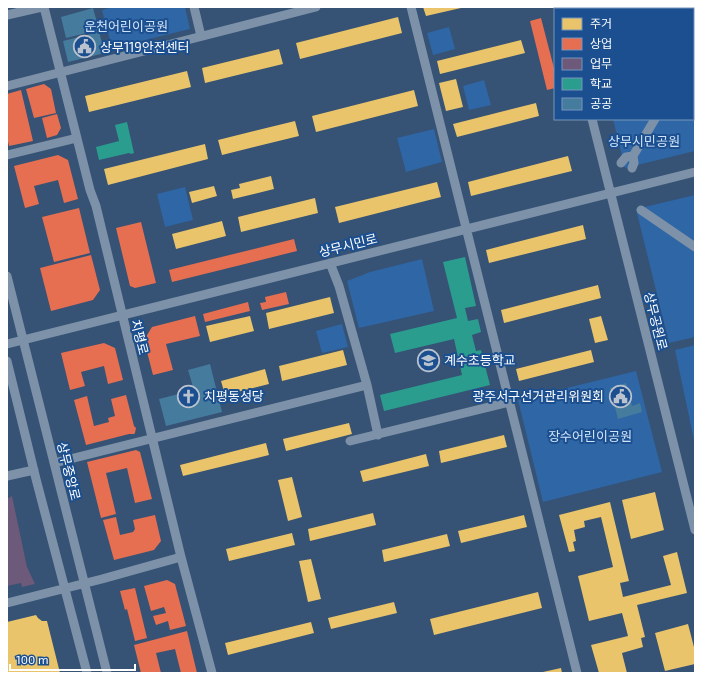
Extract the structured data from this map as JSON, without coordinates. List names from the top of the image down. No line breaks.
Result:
{"streets":{"street":["상무시민로","상무공원로","치평로","상무중앙로"]},"crossings":[["상무시민로","상무공원로"],["상무시민로","치평로"],["상무시민로","상무중앙로"]],"parks":["운천어린이공원","상무시민공원","장수어린이공원"],"places":{"public building":["상무119안전센터","광주서구선거관리위원회"],"school or university":["계수초등학교"],"church":["치평동성당"]},"legend":["주거","상업","업무","학교","공공"],"scale_bar":"100 m"}
